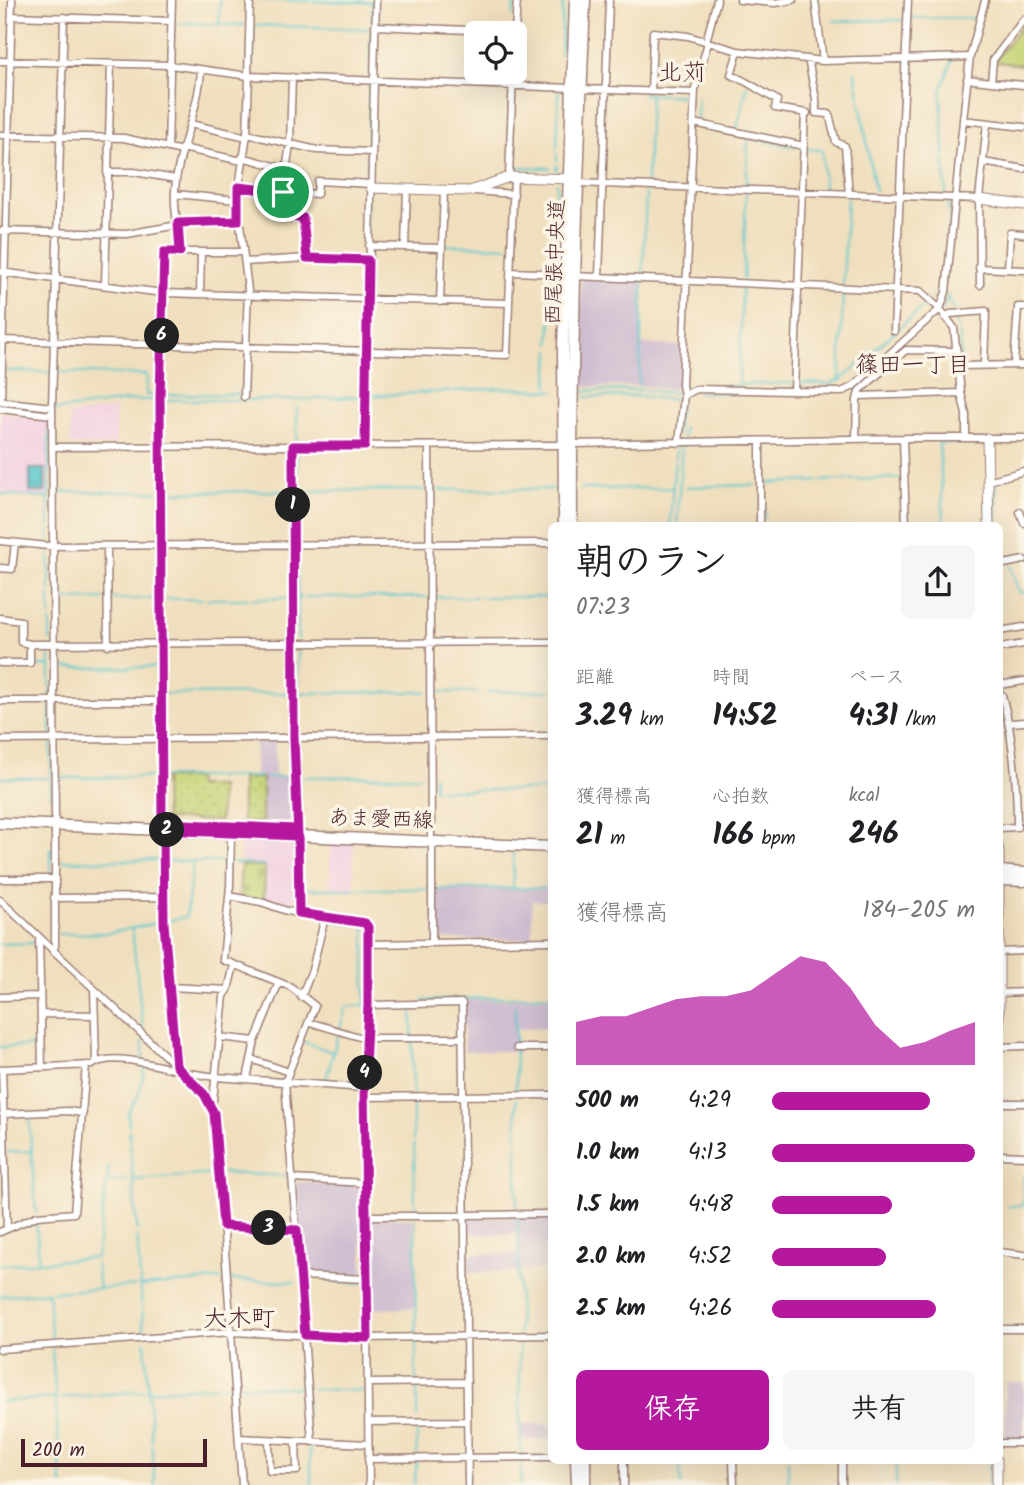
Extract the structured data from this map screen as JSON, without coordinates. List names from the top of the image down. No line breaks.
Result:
{"streets":{"main road":["西尾張中央道","あま愛西線"]},"districts":["北苅","篠田一丁目","大木町"],"scale_bar":"200 m","page":{"pins":["6","1","2","4","3"],"heading":["朝のラン","07:23"],"stats":[["距離","3.29 km"],["時間","14:52"],["ペース","4:31 /km"],["獲得標高","21 m"],["心拍数","166 bpm"],["kcal","246"]],"chart":["獲得標高","184–205 m"],"list":[{"name":"500 m","note":"4:29"},{"name":"1.0 km","note":"4:13"},{"name":"1.5 km","note":"4:48"},{"name":"2.0 km","note":"4:52"},{"name":"2.5 km","note":"4:26"}],"buttons":["保存","共有"],"scale":"200 m"}}
